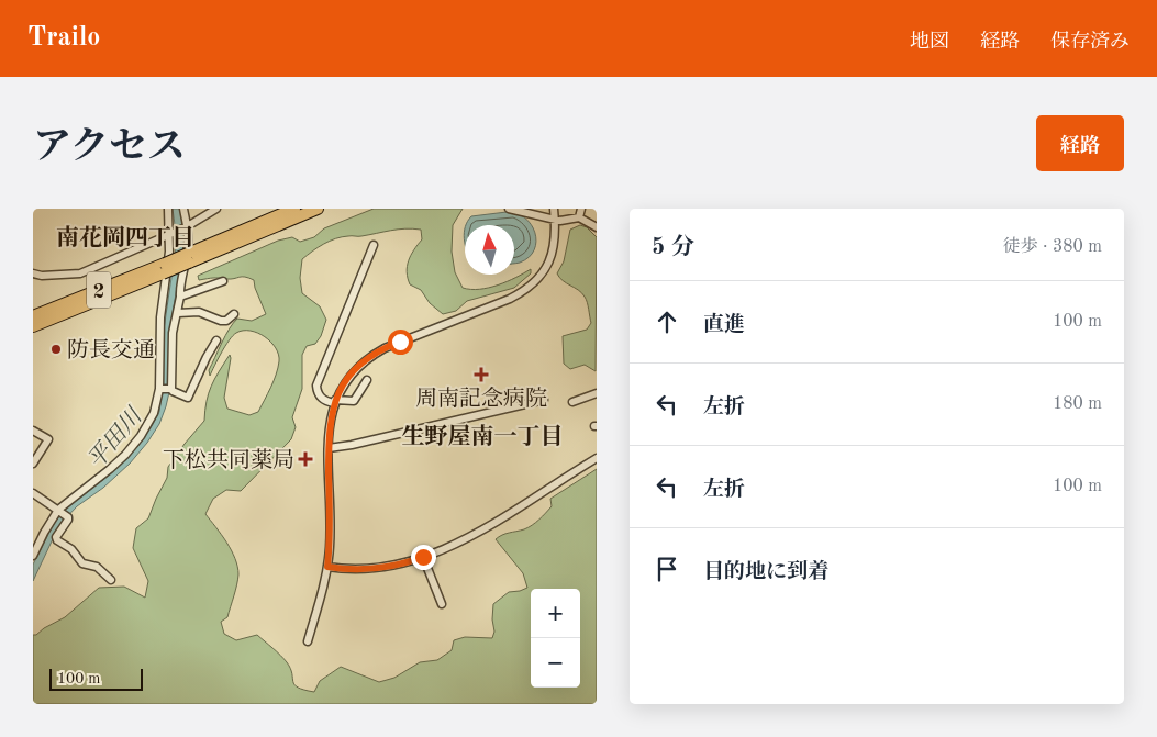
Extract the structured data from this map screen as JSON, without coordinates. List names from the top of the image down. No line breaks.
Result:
{"streets":{"highway":["2"]},"districts":["南花岡四丁目","生野屋南一丁目"],"water":["平田川"],"places":{"other":["防長交通"],"health":["周南記念病院","下松共同薬局"]},"scale_bar":"100 m","north":"top","page":{"header":"Trailo","nav":["地図","経路","保存済み"],"title":"アクセス","buttons":"経路","heading":["5 分","徒歩 · 380 m"],"list":[["直進","100 m"],["左折","180 m"],["左折","100 m"],"目的地に到着"],"map_buttons":["+","−"],"scale":"100 m"}}
